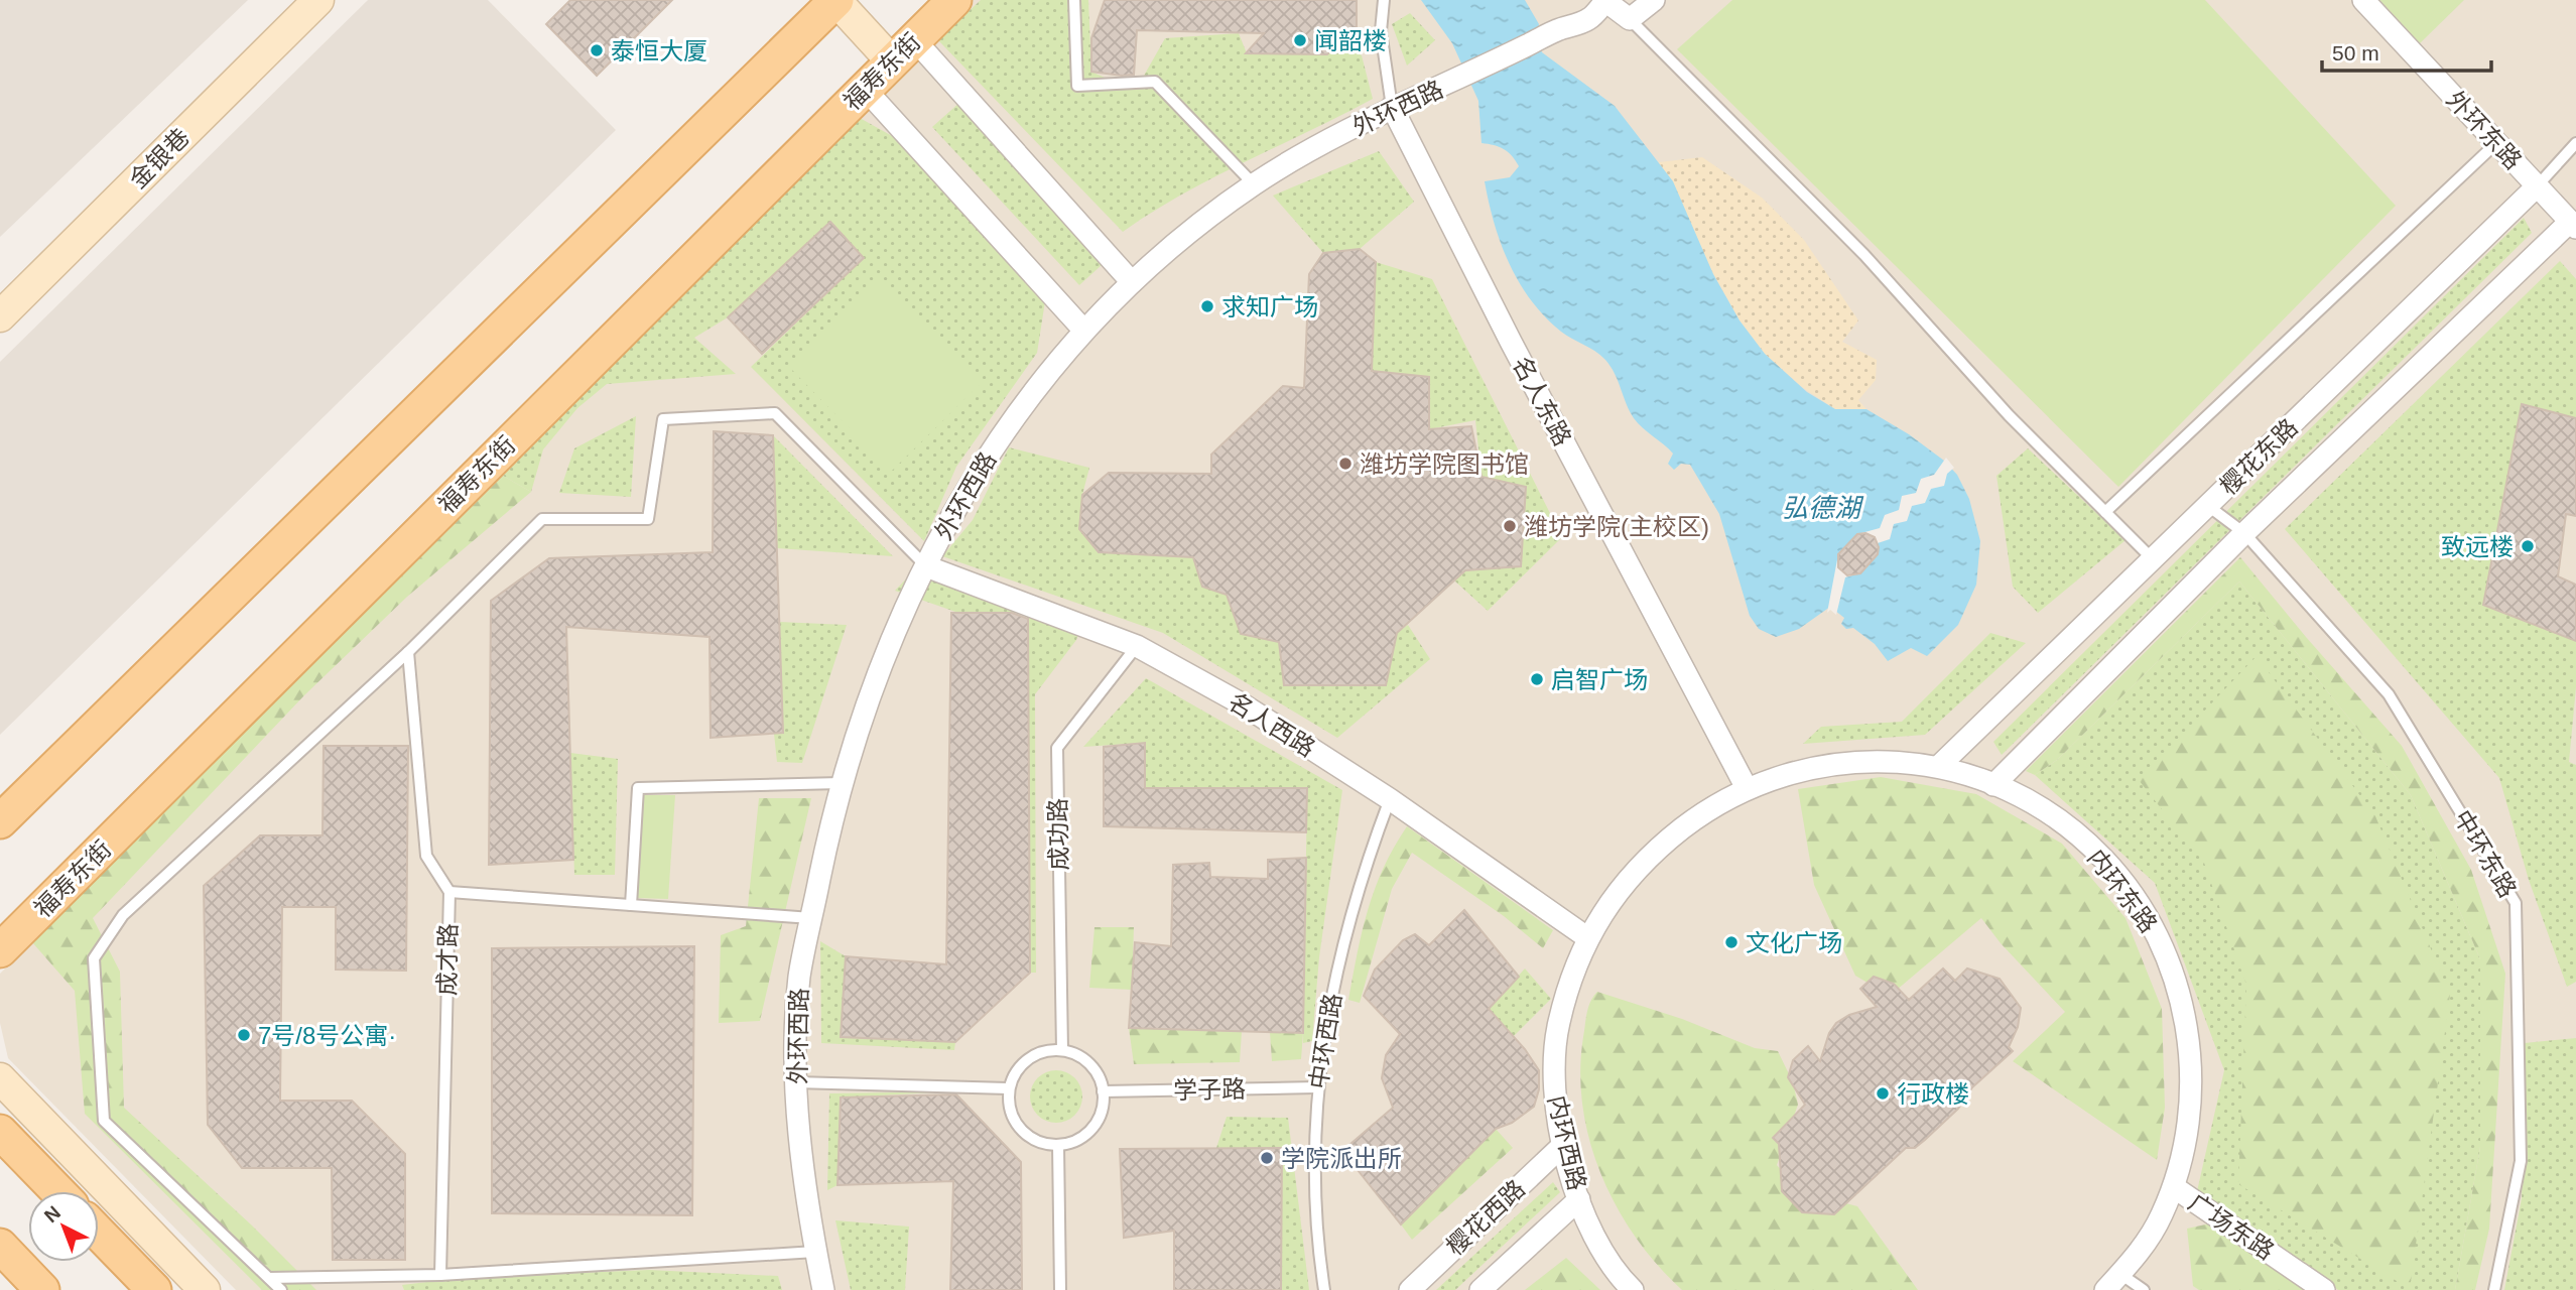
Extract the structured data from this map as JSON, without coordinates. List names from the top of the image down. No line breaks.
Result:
{"streets":{"main road":["福寿东街"],"street":["外环西路","外环东路","金银巷","名人东路","樱花东路","名人西路","内环东路","内环西路","樱花西路","广场东路"],"lane":["成功路","中环东路","成才路","中环西路","学子路"]},"crossings":[["外环西路","名人东路"],["外环西路","名人西路"],["外环东路","樱花东路"],["名人东路","内环东路"],["樱花东路","中环东路"],["樱花东路","内环东路"],["名人西路","成功路"],["名人西路","中环西路"],["名人西路","内环西路"],["成功路","学子路"],["内环东路","内环西路"],["内环东路","广场东路"],["中环西路","学子路"],["内环西路","樱花西路"]],"water":["弘德湖"],"places":["闻韶楼","泰恒大厦","求知广场","潍坊学院图书馆","潍坊学院(主校区)","致远楼","启智广场","文化广场","7号/8号公寓·","行政楼","学院派出所"],"scale_bar":"50 m","north":"top left"}
